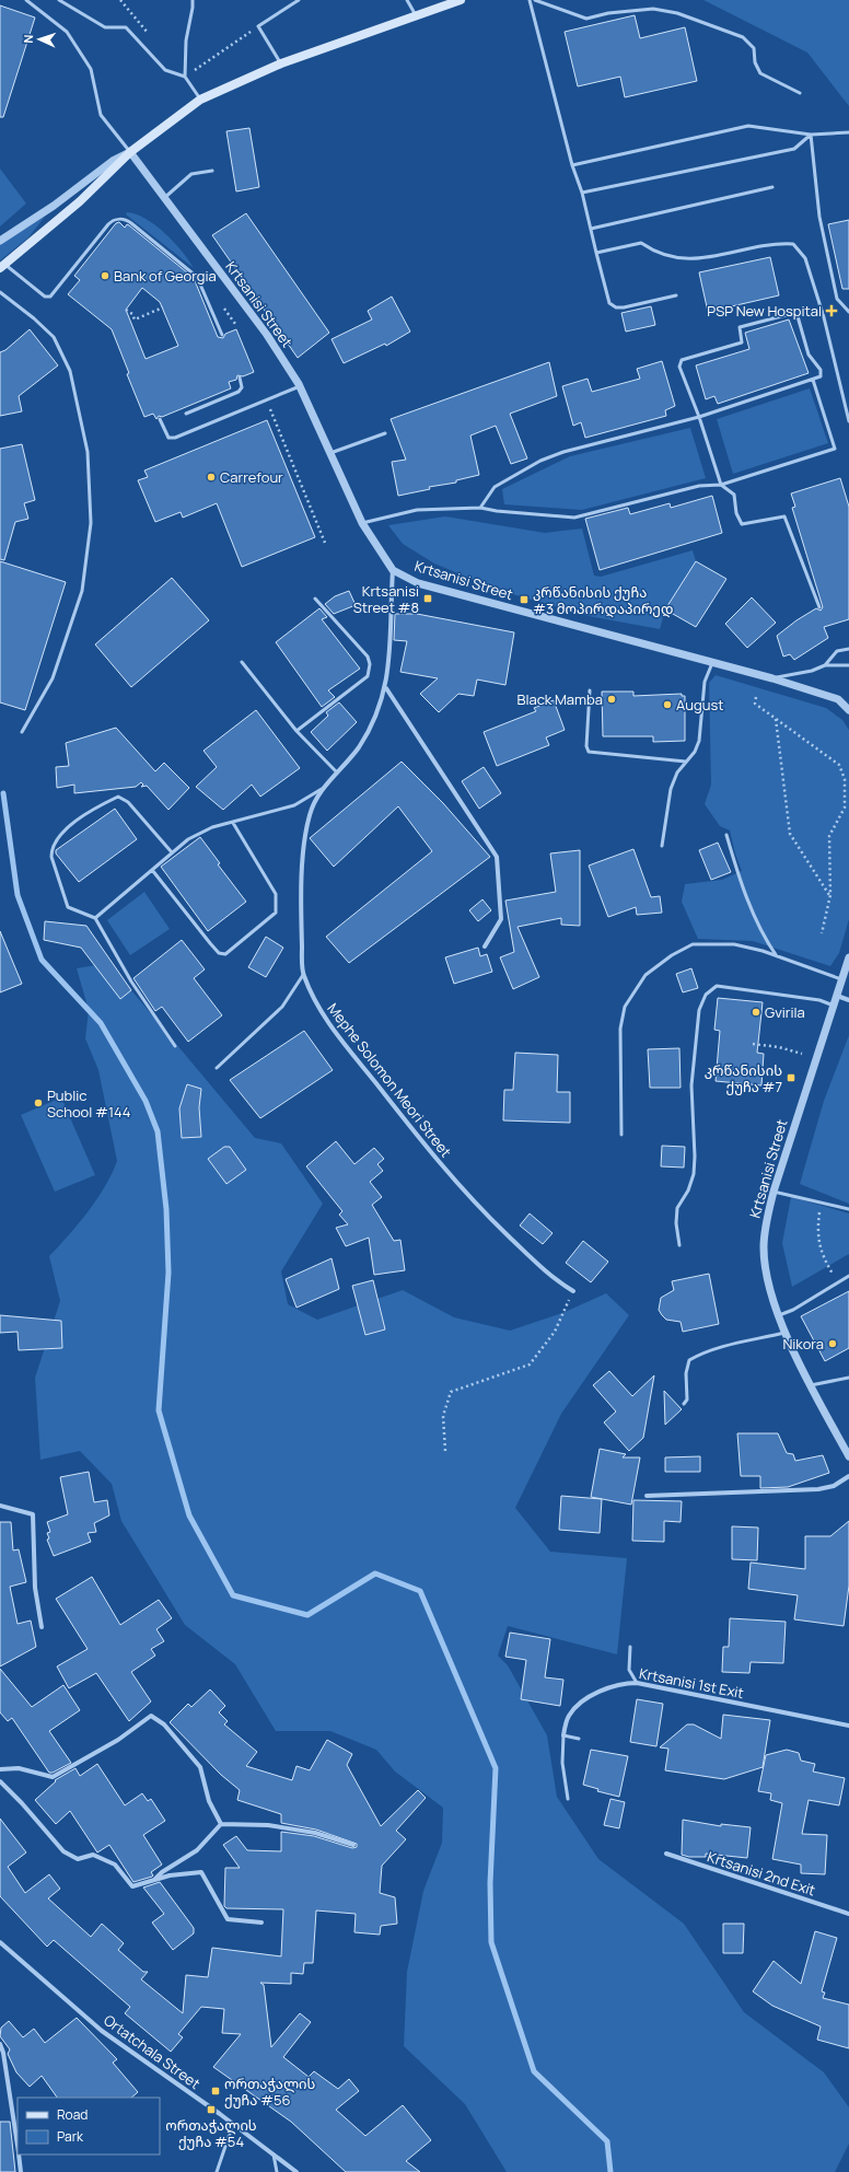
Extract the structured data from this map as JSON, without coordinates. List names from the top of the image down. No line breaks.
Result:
{"streets":{"street":["Krtsanisi Street","Mephe Solomon Meori Street","Krtsanisi 1st Exit","Krtsanisi 2nd Exit","Ortatchala Street"]},"crossings":[["Krtsanisi Street","Mephe Solomon Meori Street"]],"places":{"other":["Bank of Georgia","Carrefour","Black Mamba","August","Gvirila","Public School #144","Nikora"],"health":["PSP New Hospital"],"transit":["Krtsanisi Street #8","კრწანისის ქუჩა #3 მოპირდაპირედ","კრწანისის ქუჩა #7","ორთაჭალის ქუჩა #56","ორთაჭალის ქუჩა #54"]},"legend":["Road","Park"],"north":"left"}
